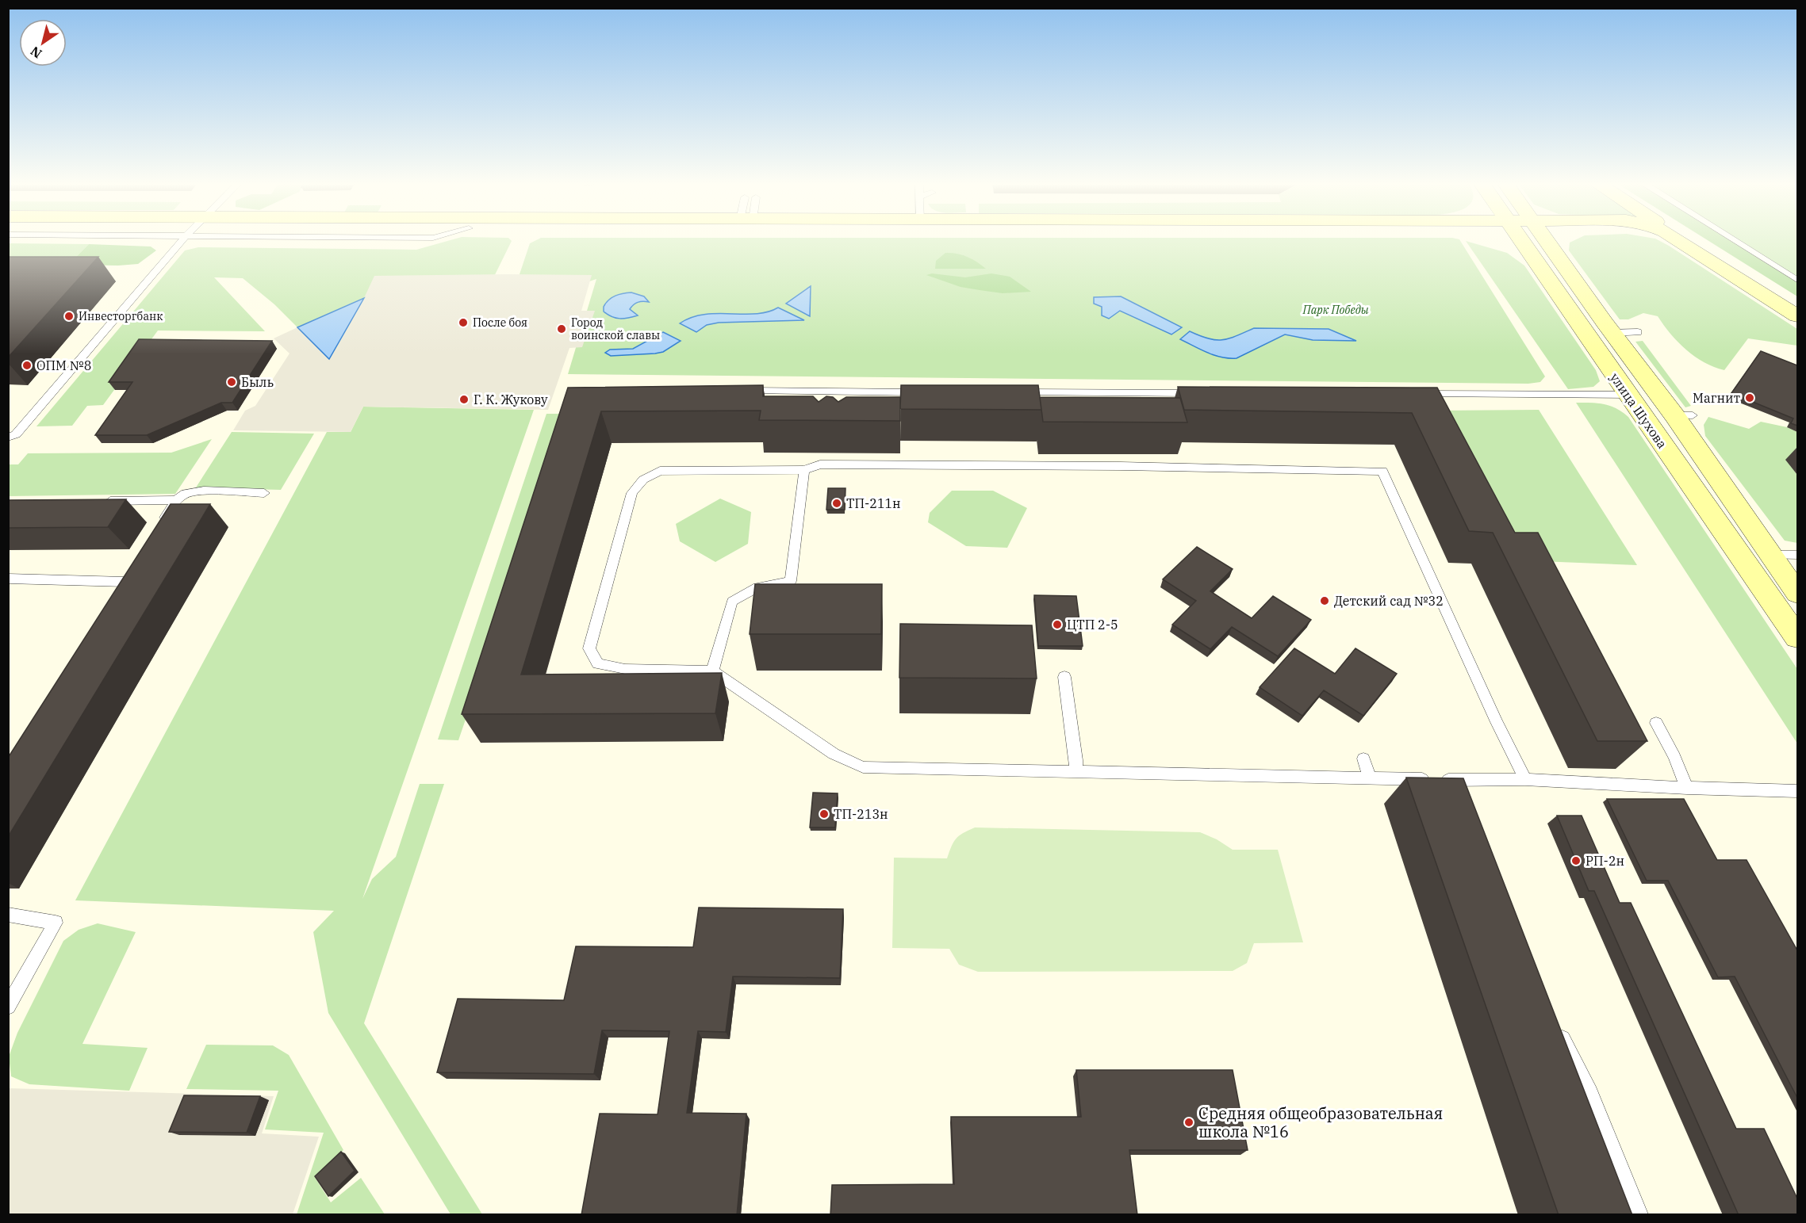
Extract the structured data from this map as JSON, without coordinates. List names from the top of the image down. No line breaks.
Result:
{"streets":{"main road":["улица Шухова"]},"parks":["Парк Победы"],"places":["Инвесторгбанк","После боя","Город воинской славы","ОПМ №8","Быль","Магнит","Г. К. Жукову","ТП-211н","Детский сад №32","ЦТП 2-5","ТП-213н","РП-2н","Средняя общеобразовательная школа №16"],"north":"bottom left"}
